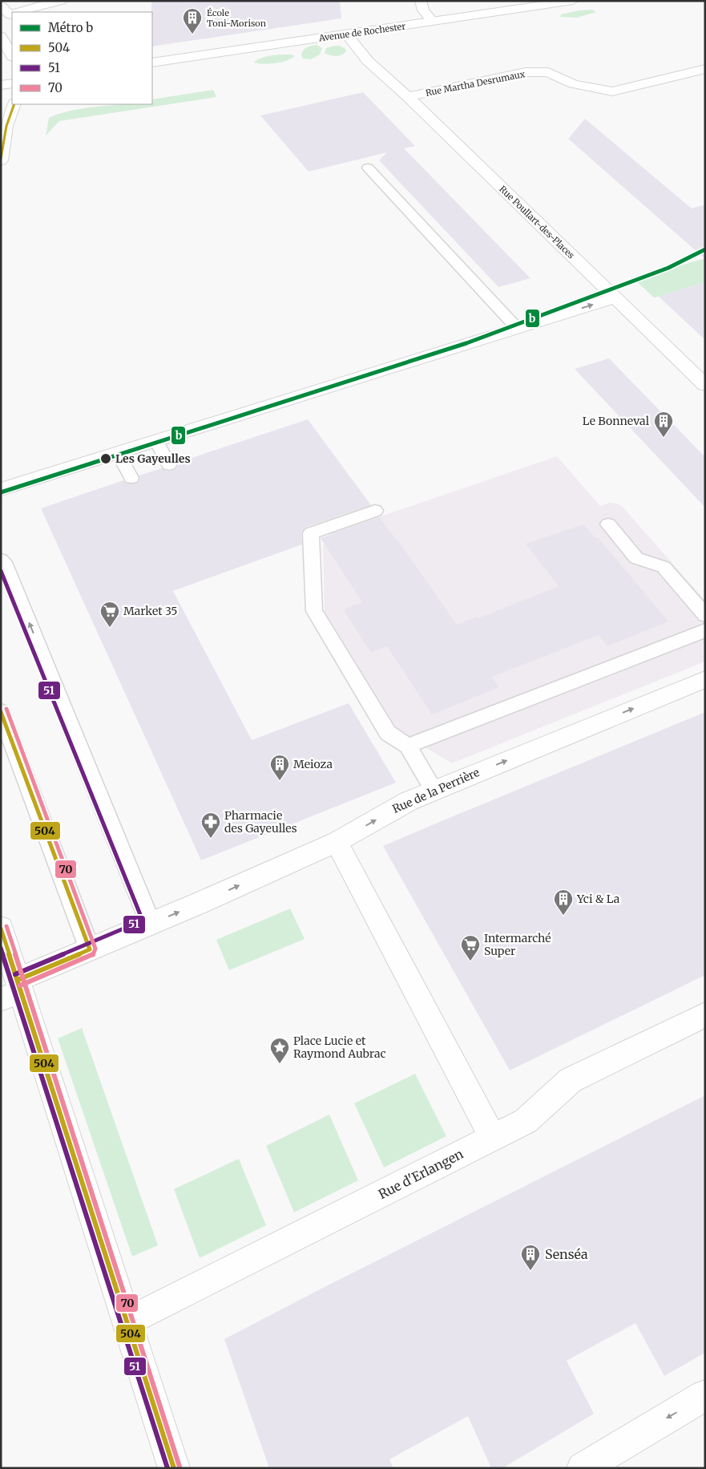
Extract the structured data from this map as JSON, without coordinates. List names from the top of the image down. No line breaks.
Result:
{"streets":{"street":["Avenue de Rochester","Rue Martha Desrumaux","Rue Poullart-des-Places","Rue de la Perrière","Rue d'Erlangen"]},"crossings":[["Avenue de Rochester","Rue Poullart-des-Places"],["Rue Martha Desrumaux","Rue Poullart-des-Places"]],"one_way":["Rue de la Perrière"],"places":{"building":["École Toni-Morison","Le Bonneval","Meioza","Yci & La","Senséa"],"other":["Les Gayeulles"],"supermarket":["Market 35","Intermarché Super"],"pharmacy":["Pharmacie des Gayeulles"],"place":["Place Lucie et Raymond Aubrac"]},"lines":["transit line 504","metro line b","transit line 51","transit line 70"],"legend":["Métro b","504","51","70"]}
